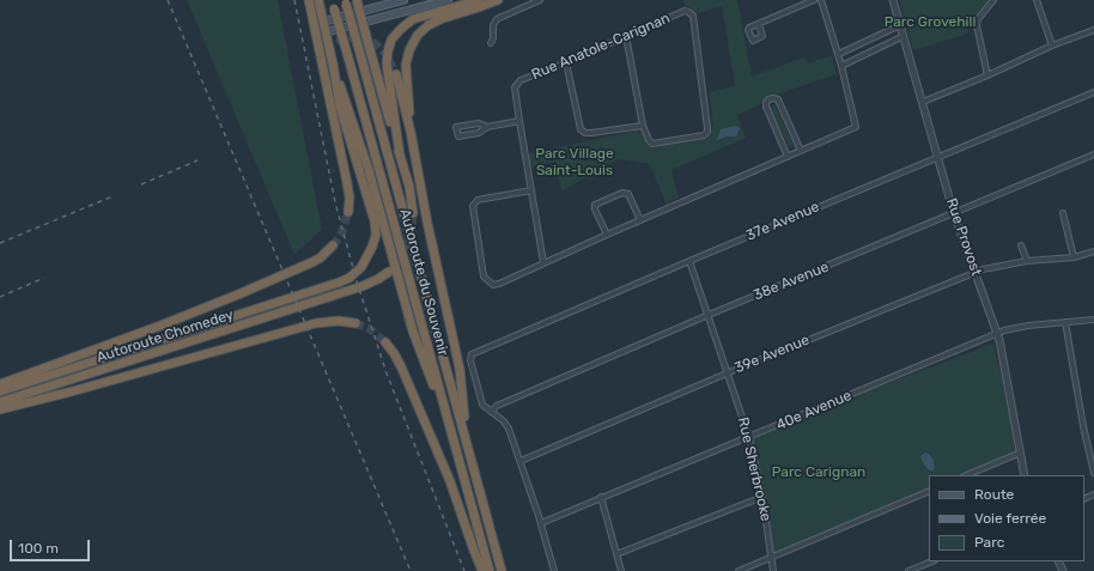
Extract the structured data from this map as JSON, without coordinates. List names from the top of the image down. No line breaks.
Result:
{"streets":{"highway":["Autoroute du Souvenir","Autoroute Chomedey"],"street":["Rue Anatole-Carignan","37e Avenue","Rue Provost","38e Avenue","39e Avenue","40e Avenue","Rue Sherbrooke"]},"crossings":[["37e Avenue","Rue Provost"],["37e Avenue","38e Avenue"],["37e Avenue","Rue Sherbrooke"],["Rue Provost","38e Avenue"],["Rue Provost","39e Avenue"],["Rue Provost","40e Avenue"],["38e Avenue","Rue Sherbrooke"],["39e Avenue","Rue Sherbrooke"],["40e Avenue","Rue Sherbrooke"]],"parks":["Parc Grovehill","Parc Village Saint-Louis","Parc Carignan"],"legend":["Route","Voie ferrée","Parc"],"scale_bar":"100 m"}
